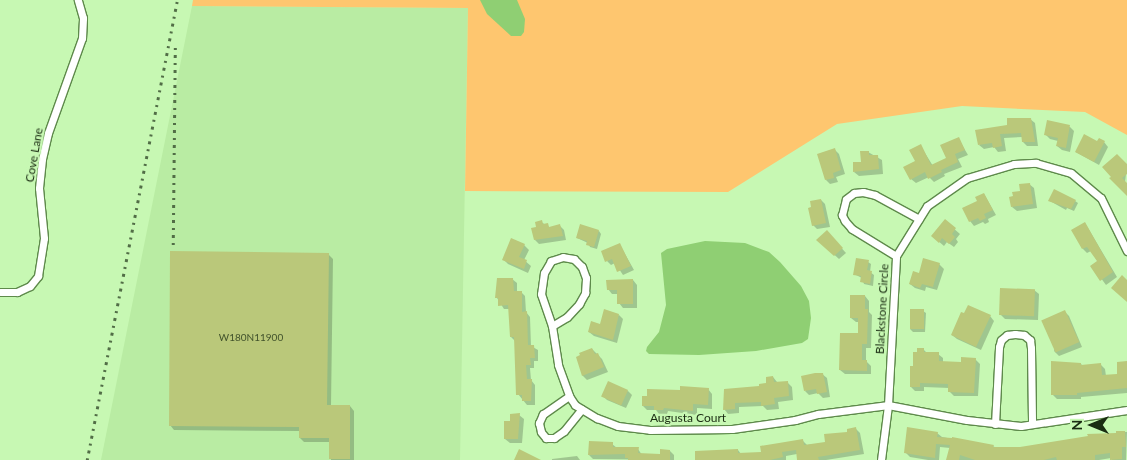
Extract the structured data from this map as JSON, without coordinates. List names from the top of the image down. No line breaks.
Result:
{"streets":{"street":["Cove Lane","Blackstone Circle","Augusta Court"]},"crossings":[["Blackstone Circle","Augusta Court"]],"house_numbers":["W180N11900"],"north":"left"}
